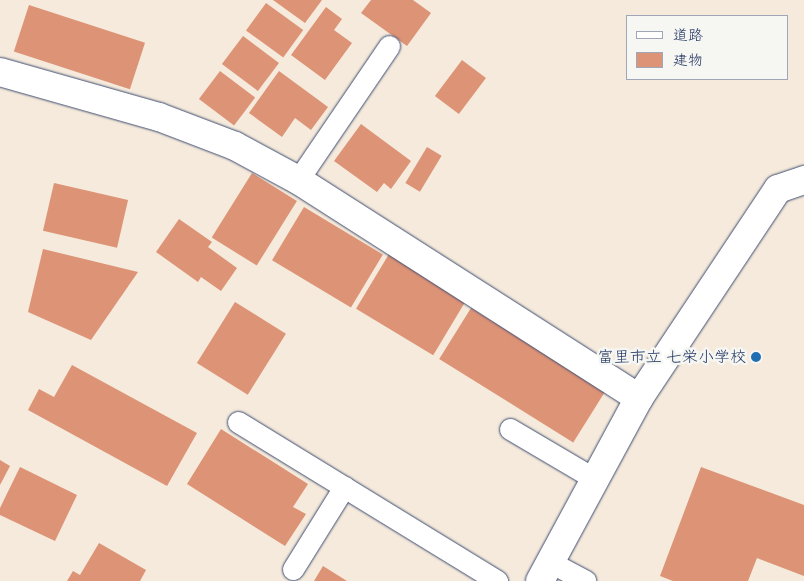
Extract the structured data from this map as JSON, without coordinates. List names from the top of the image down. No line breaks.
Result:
{"places":["富里市立 七栄小学校"],"legend":["道路","建物"]}
